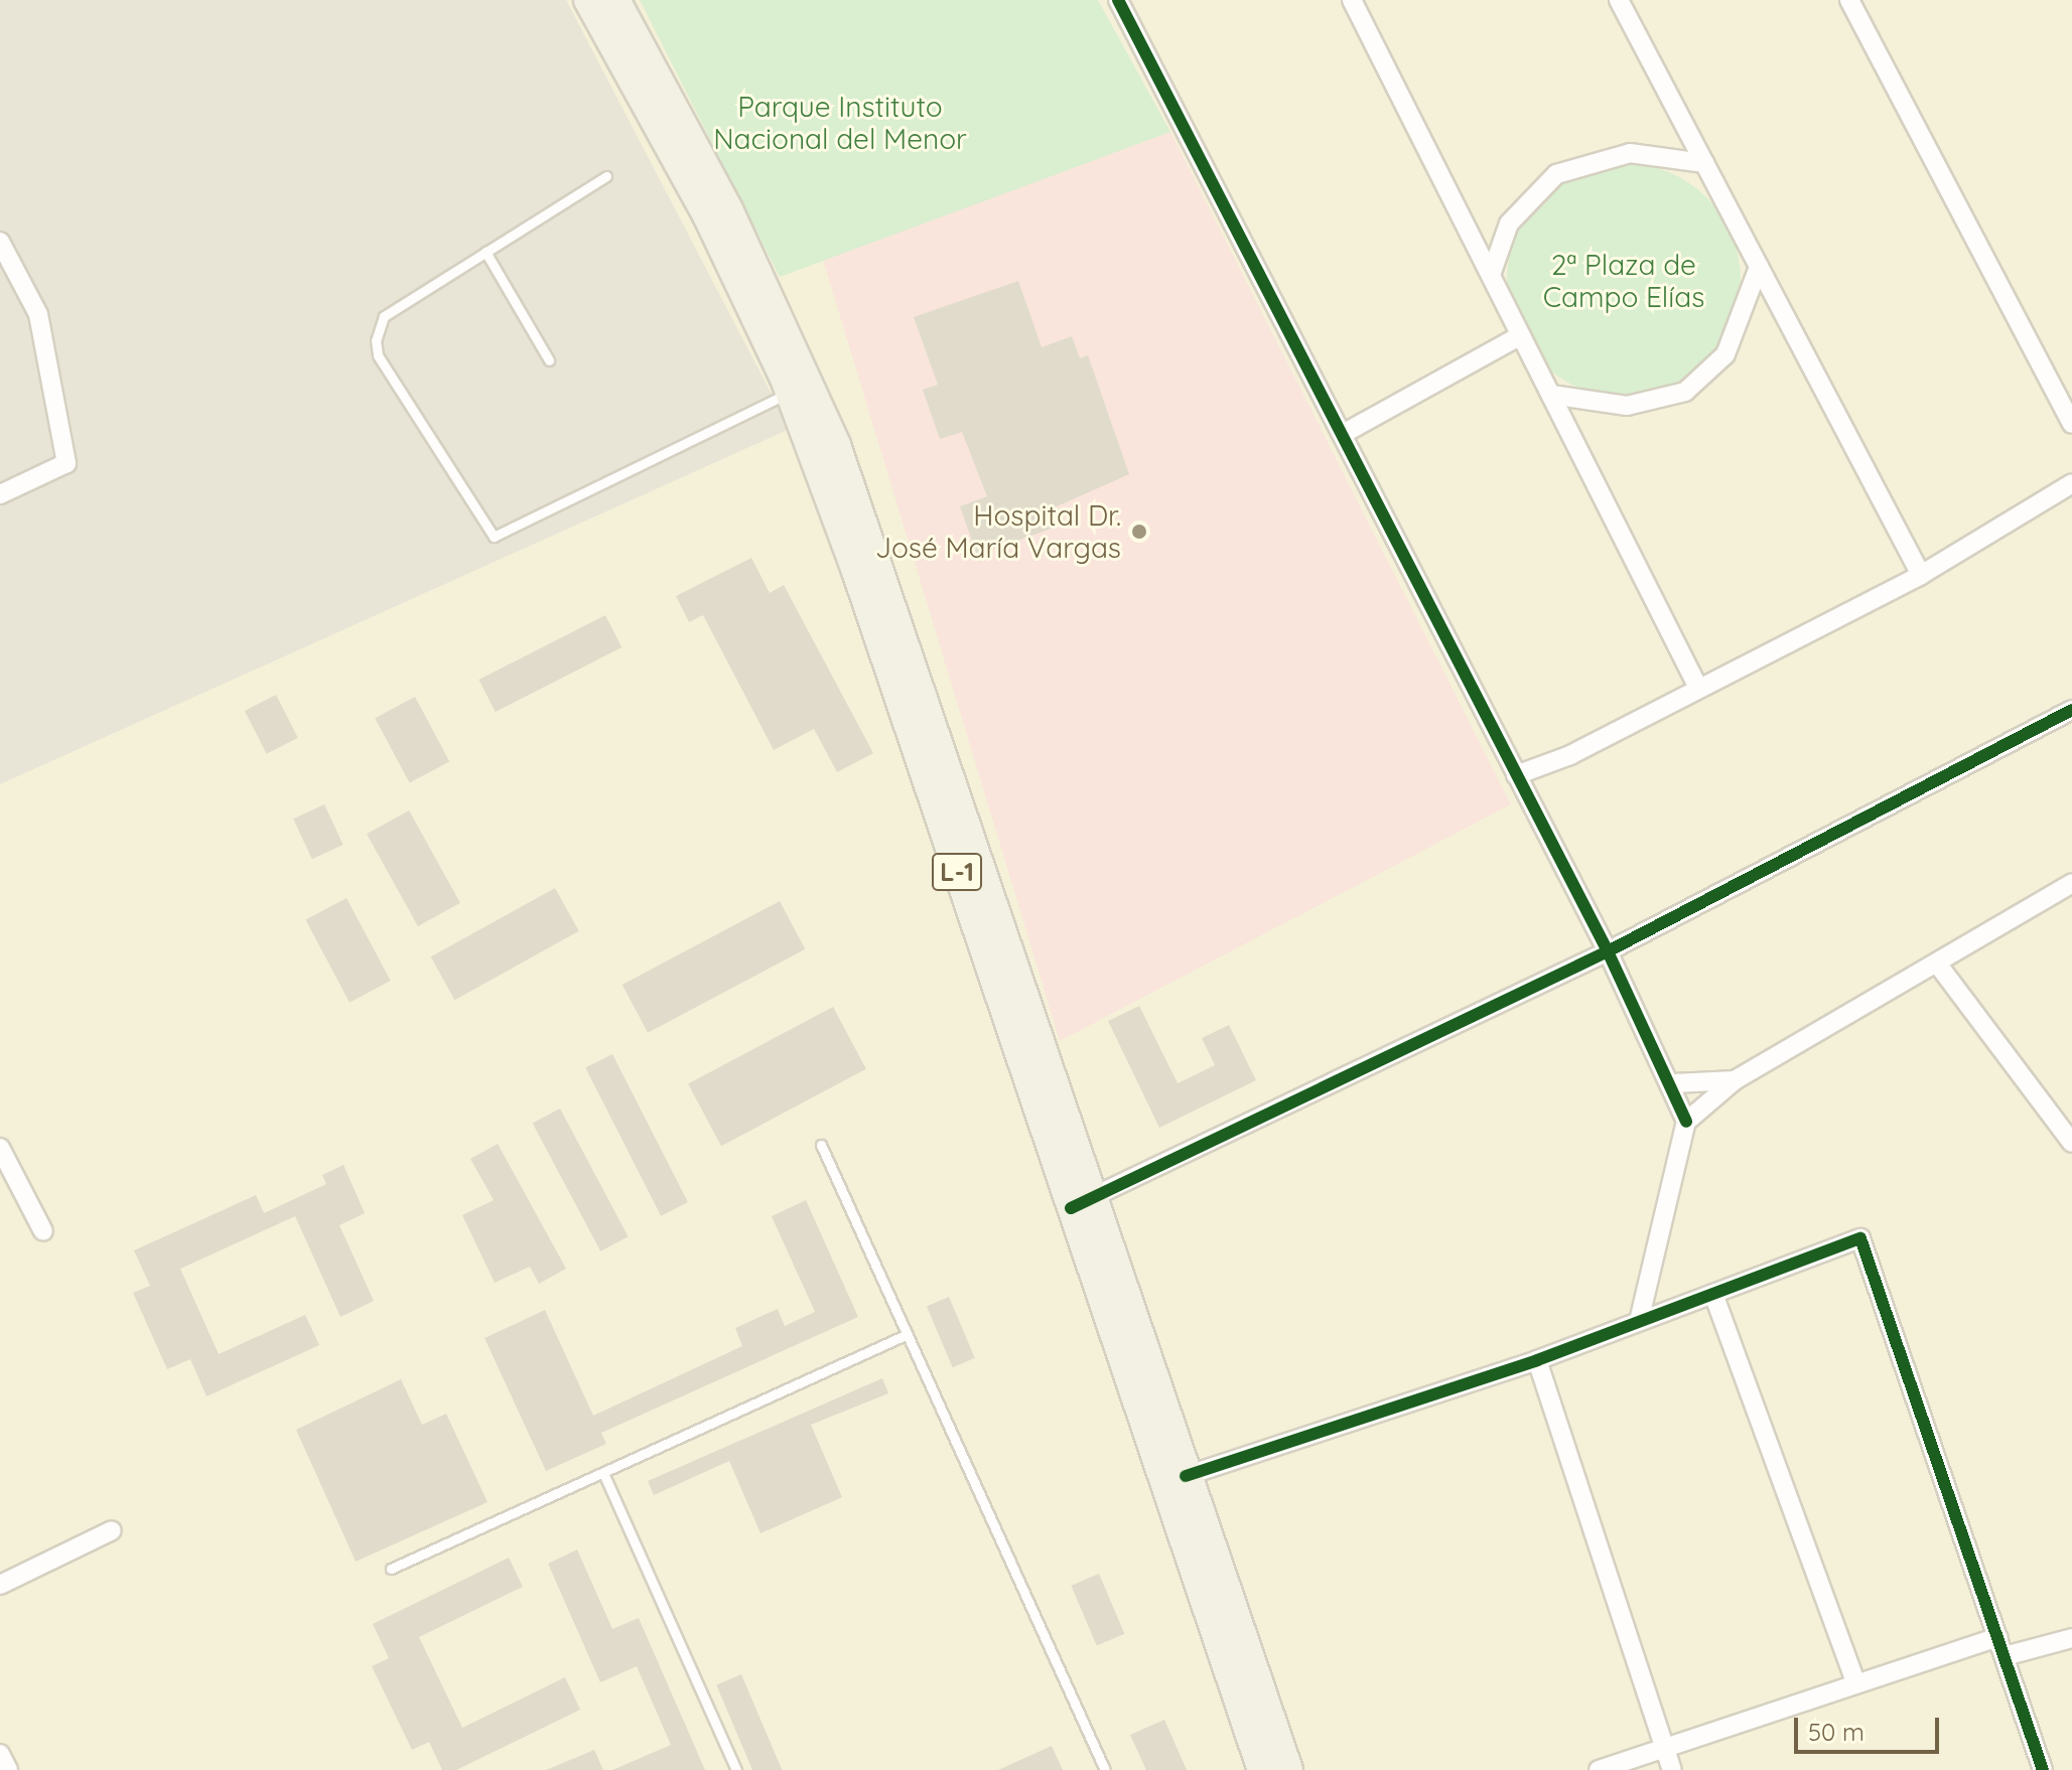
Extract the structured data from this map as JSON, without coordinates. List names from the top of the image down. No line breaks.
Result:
{"streets":{"main road":["L-1"]},"parks":["Parque Instituto Nacional del Menor","2ª Plaza de Campo Elías"],"places":["Hospital Dr. José María Vargas"],"scale_bar":"50 m"}
